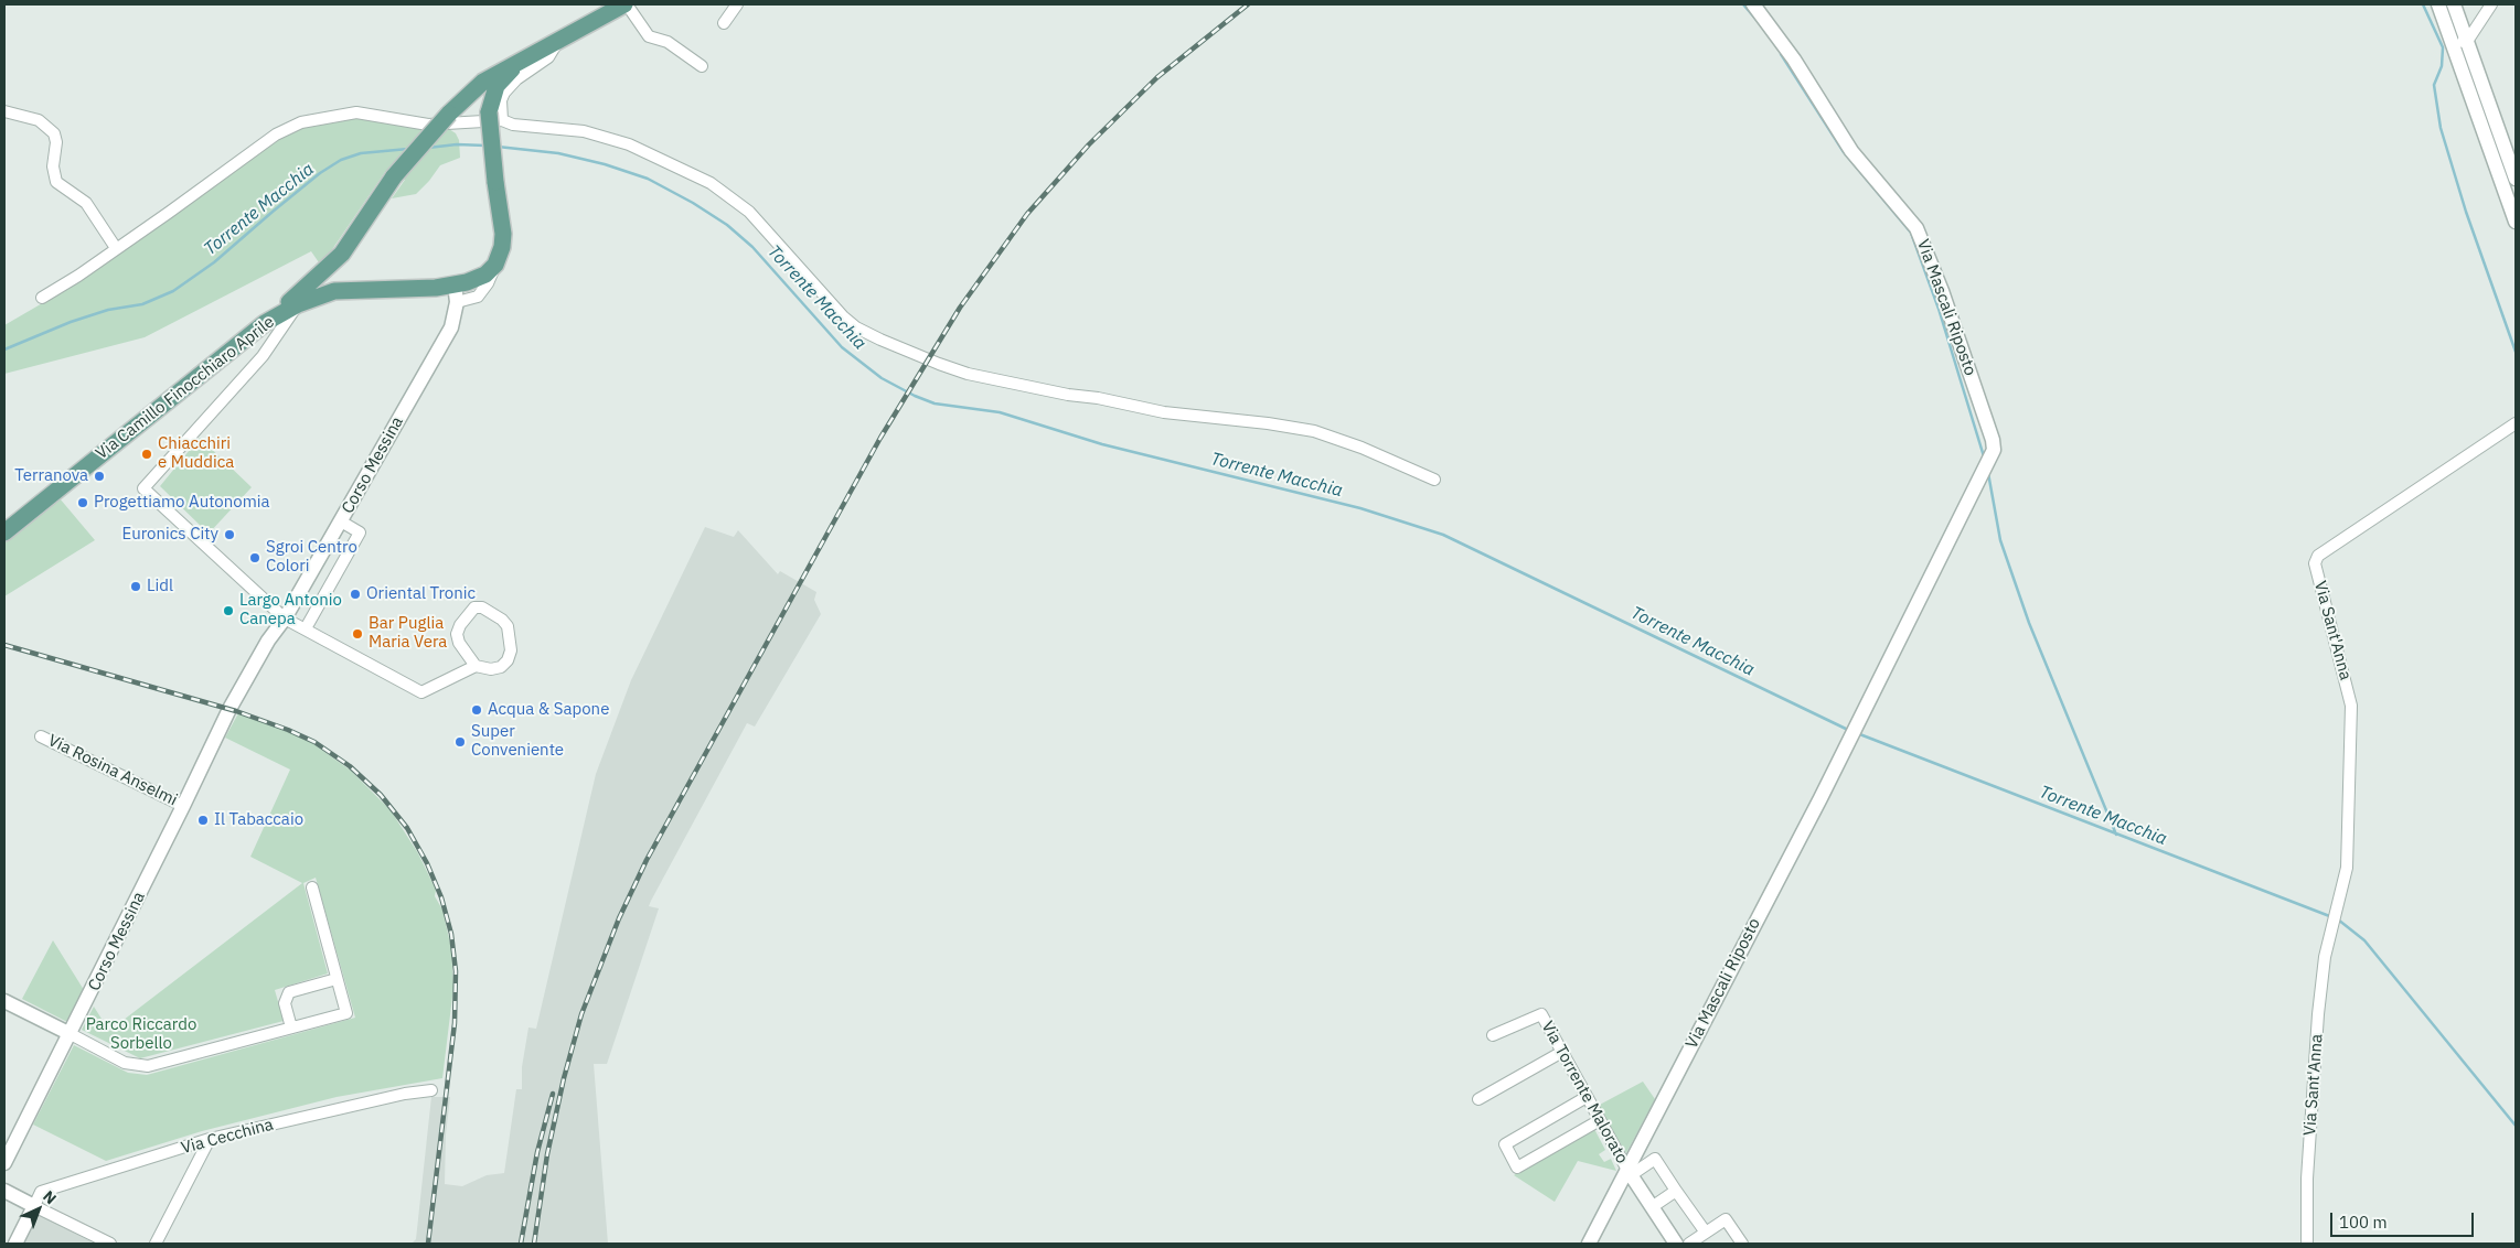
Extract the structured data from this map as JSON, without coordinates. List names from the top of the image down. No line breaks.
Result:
{"streets":{"main road":["Via Camillo Finocchiaro Aprile"],"street":["Via Mascali Riposto","Corso Messina","Via Sant'Anna","Via Rosina Anselmi","Via Torrente Malorato","Via Cecchina"]},"crossings":[["Via Mascali Riposto","Via Torrente Malorato"],["Corso Messina","Via Rosina Anselmi"]],"water":["Torrente Macchia"],"parks":["Parco Riccardo Sorbello"],"places":["Chiacchiri e Muddica","Terranova","Progettiamo Autonomia","Euronics City","Sgroi Centro Colori","Lidl","Oriental Tronic","Largo Antonio Canepa","Bar Puglia Maria Vera","Acqua & Sapone","Super Conveniente","Il Tabaccaio"],"scale_bar":"100 m","north":"top right"}
